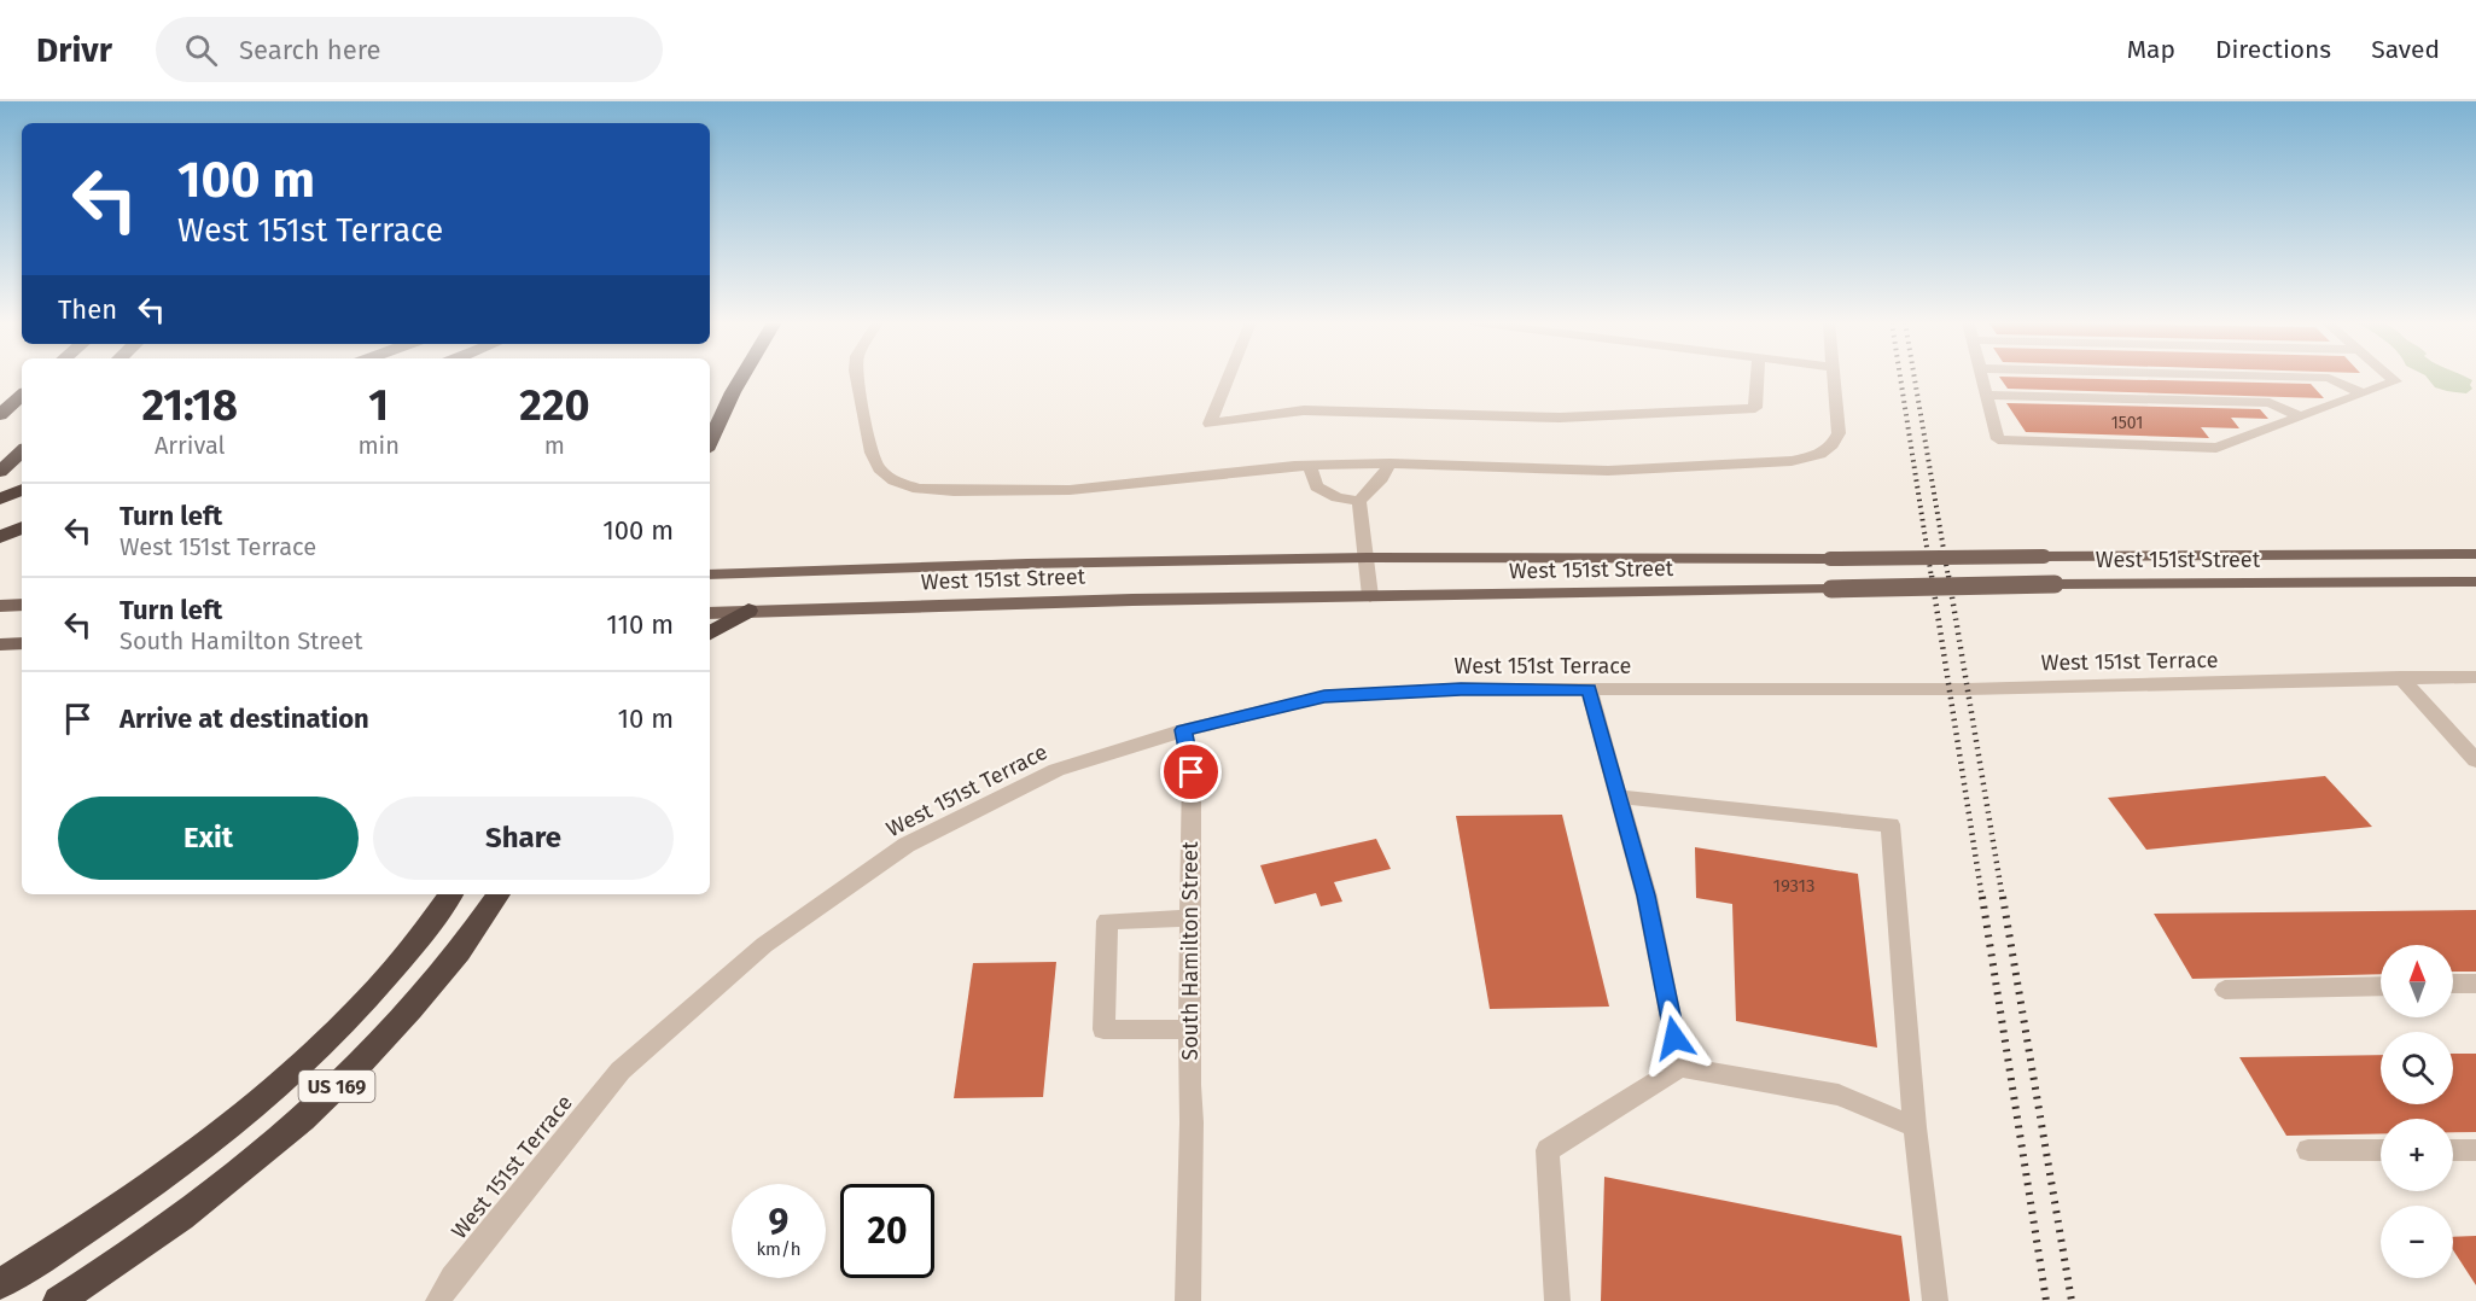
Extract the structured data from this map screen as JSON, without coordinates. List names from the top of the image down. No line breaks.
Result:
{"streets":{"highway":["US 169"],"main road":["West 151st Street"],"street":["West 151st Terrace","South Hamilton Street"]},"crossings":[["West 151st Terrace","South Hamilton Street"]],"house_numbers":["1501","19313"],"north":"top","page":{"header":"Drivr","search":"Search here","nav":["Map","Directions","Saved"],"turn":["100 m","West 151st Terrace"],"then":"Then","eta":["21:18","Arrival","1","min","220","m"],"list":[{"name":"Turn left","note":"West 151st Terrace","value":"100 m"},{"name":"Turn left","note":"South Hamilton Street","value":"110 m"},{"name":"Arrive at destination","value":"10 m"}],"buttons":["Exit","Share"],"map_buttons":["+","−"],"speed":"9 km/h","limit":"20"}}
